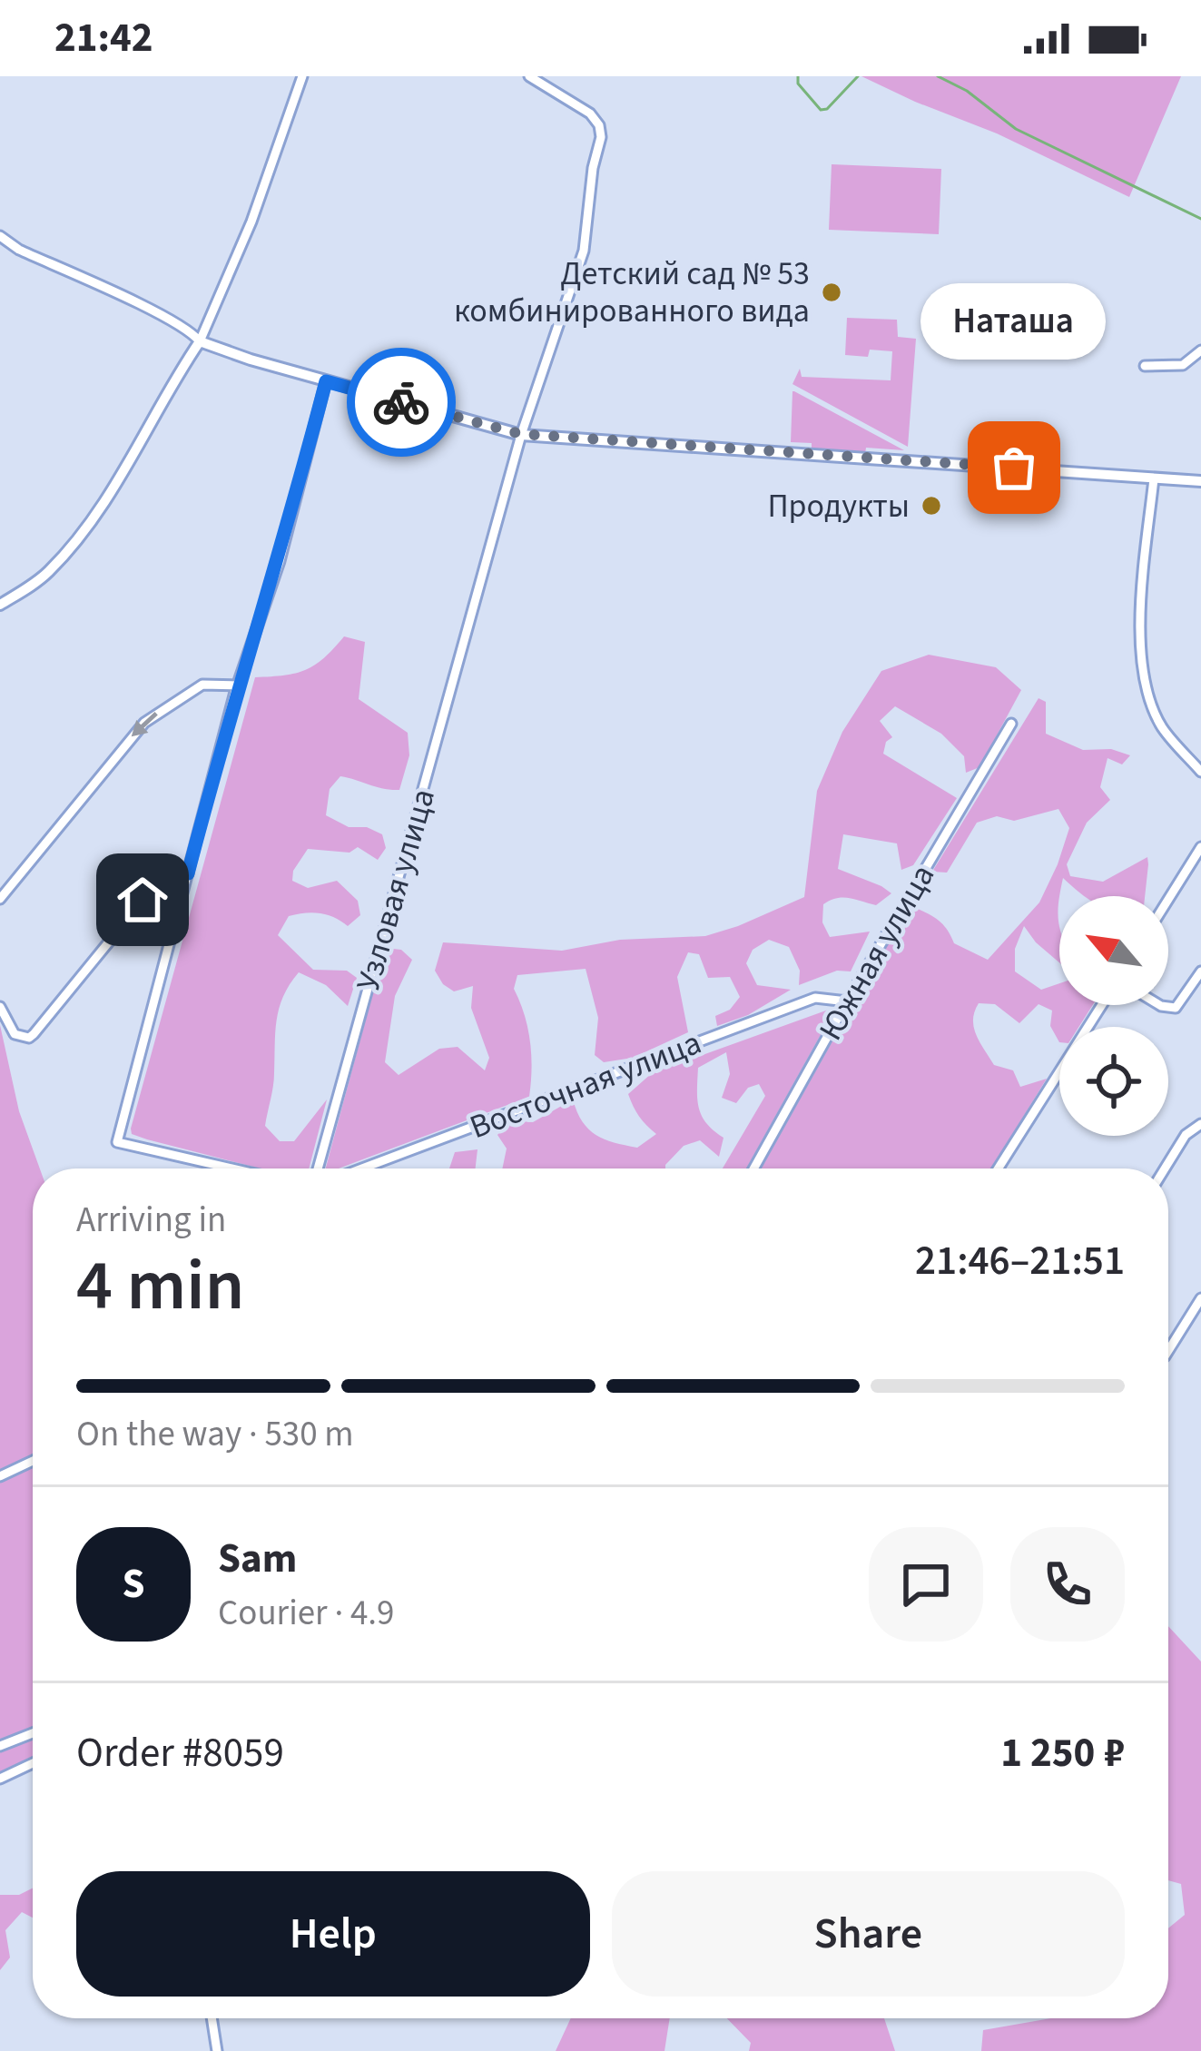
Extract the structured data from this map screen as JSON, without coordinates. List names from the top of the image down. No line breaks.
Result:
{"streets":{"street":["Узловая улица","Южная улица","Восточная улица"]},"crossings":[["Южная улица","Восточная улица"]],"places":["Детский сад № 53 комбинированного вида","Наташа","Продукты"],"north":"top left","page":{"status":"21:42","bubble":"Наташа","heading":["4 min","Arriving in","21:46–21:51"],"panel":["Sam","Courier · 4.9","Order #8059","1 250 ₽"],"bar":"On the way · 530 m","round":"S","buttons":["Help","Share"]}}
